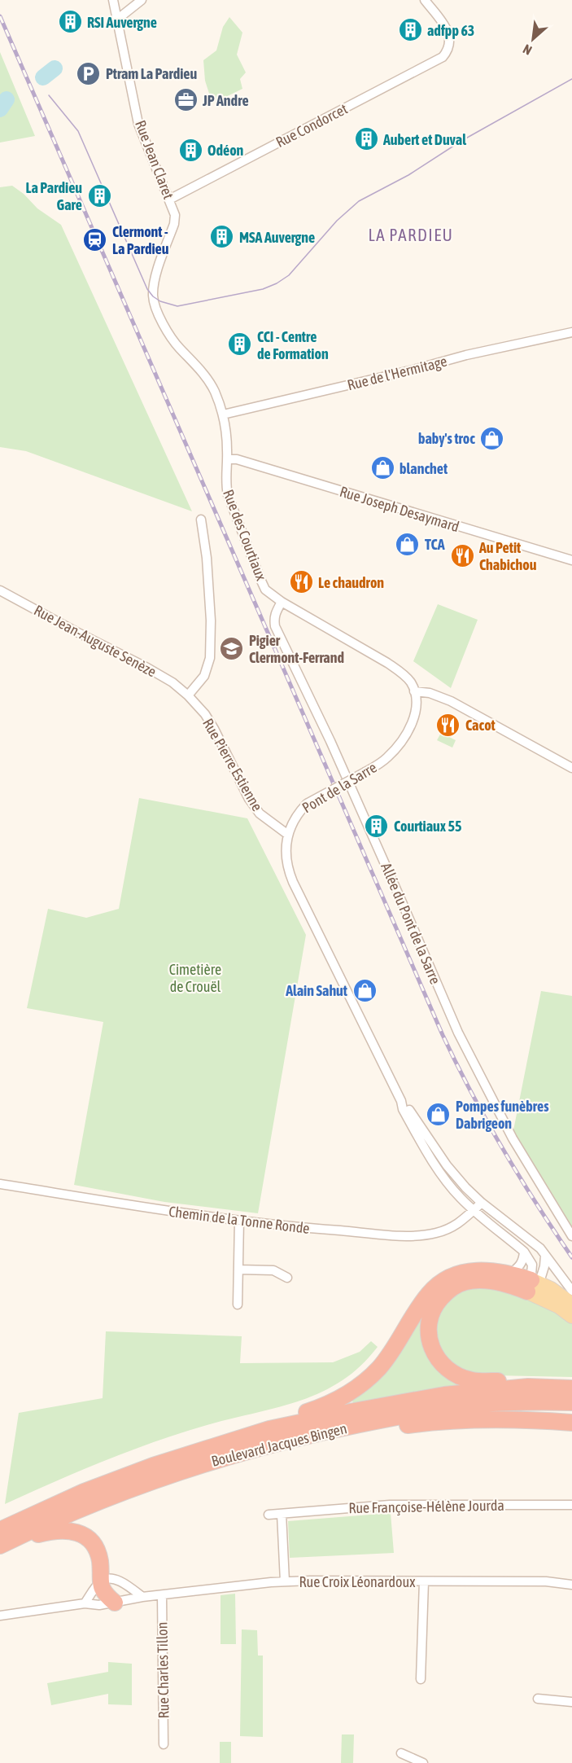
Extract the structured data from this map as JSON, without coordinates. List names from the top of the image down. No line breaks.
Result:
{"streets":{"highway":["Boulevard Jacques Bingen"],"street":["Rue Condorcet","Rue Jean Claret","Rue de l'Hermitage","Rue Joseph Desaymard","Rue des Courtiaux","Rue Jean-Auguste Senèze","Rue Pierre Estienne","Pont de la Sarre","Allée du Pont de la Sarre","Chemin de la Tonne Ronde","Rue Françoise-Hélène Jourda","Rue Croix Léonardoux","Rue Charles Tillon"]},"crossings":[["Rue Condorcet","Rue Jean Claret"],["Rue Jean Claret","Rue de l'Hermitage"],["Rue Jean Claret","Rue des Courtiaux"],["Rue de l'Hermitage","Rue des Courtiaux"],["Rue Joseph Desaymard","Rue des Courtiaux"],["Rue des Courtiaux","Pont de la Sarre"],["Rue des Courtiaux","Allée du Pont de la Sarre"],["Rue Jean-Auguste Senèze","Rue Pierre Estienne"],["Rue Pierre Estienne","Pont de la Sarre"],["Rue Croix Léonardoux","Rue Charles Tillon"]],"districts":["LA PARDIEU"],"parks":["Cimetière de Crouël"],"places":{"building":["RSI Auvergne","adfpp 63","Aubert et Duval","Odéon","La Pardieu Gare","MSA Auvergne","CCI - Centre de Formation","Courtiaux 55"],"parking":["Ptram La Pardieu"],"office":["JP Andre"],"station":["Clermont - La Pardieu"],"shop":["baby's troc","blanchet","TCA","Alain Sahut","Pompes funèbres Dabrigeon"],"restaurant":["Au Petit Chabichou","Le chaudron","Cacot"],"school or university":["Pigier Clermont-Ferrand"]},"north":"bottom left"}
